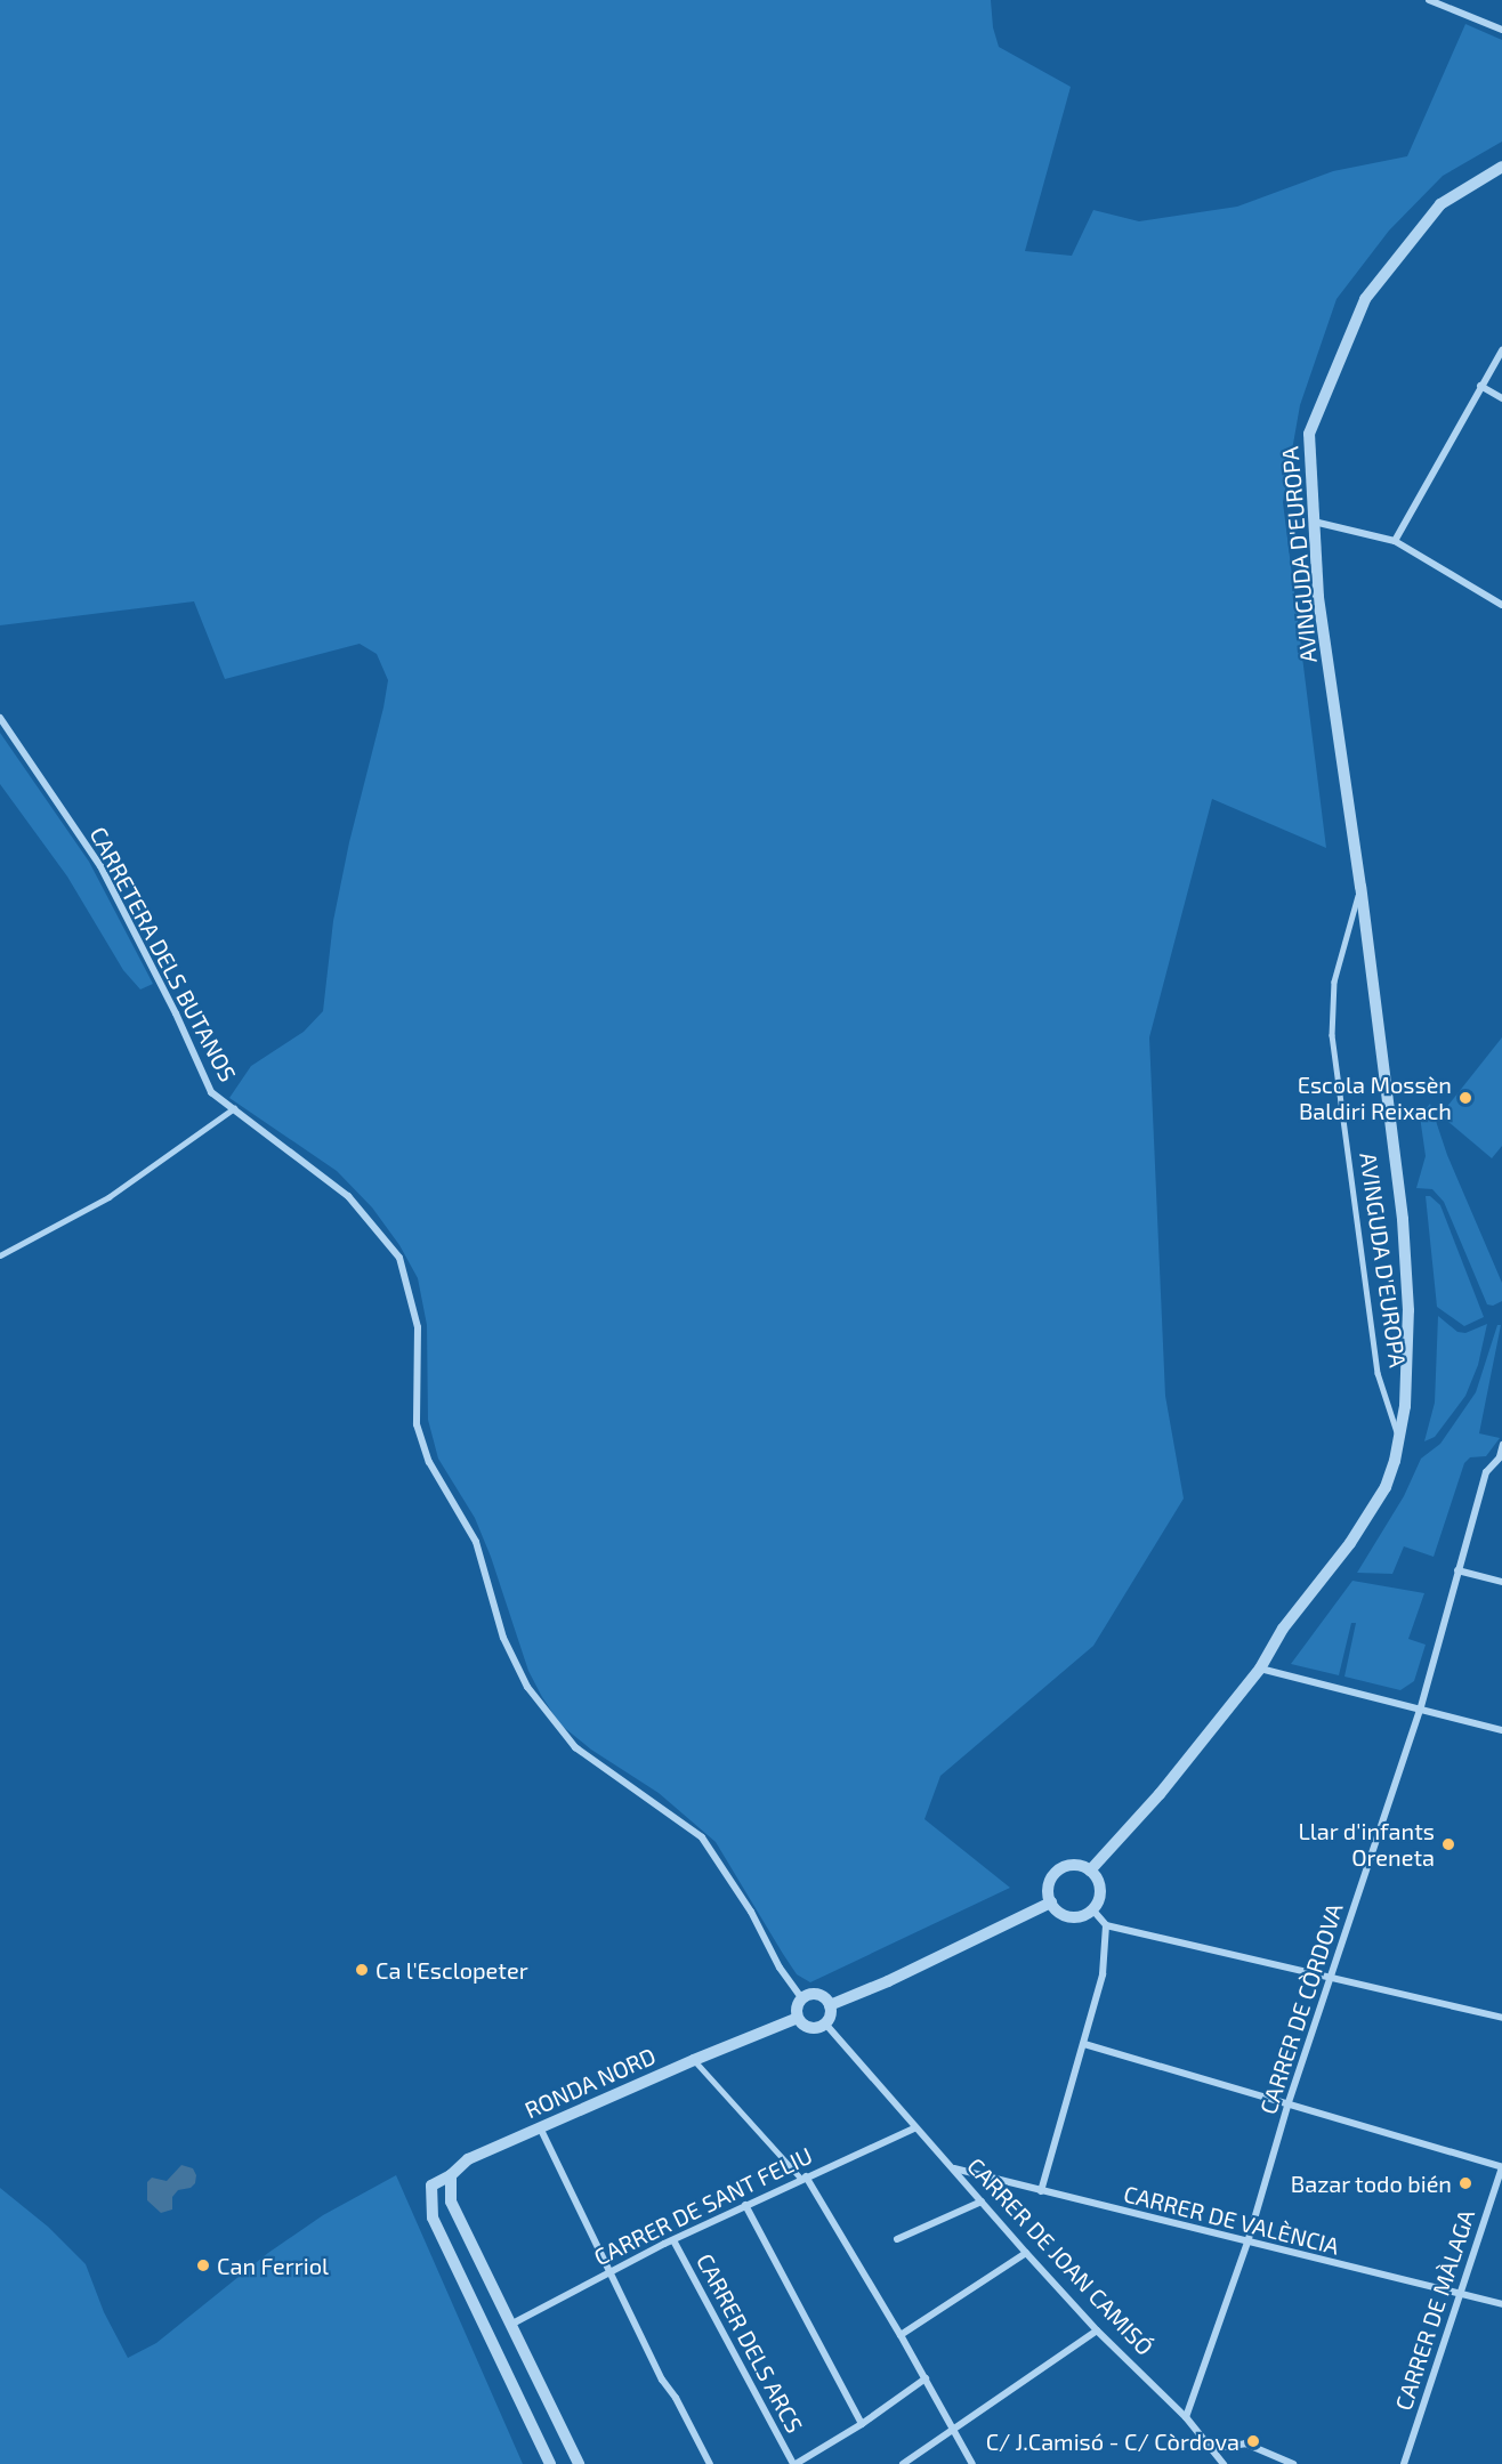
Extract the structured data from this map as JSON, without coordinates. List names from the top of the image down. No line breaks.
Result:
{"streets":{"street":["AVINGUDA D'EUROPA","CARRETERA DELS BUTANOS","CARRER DE CÒRDOVA","RONDA NORD","CARRER DE SANT FELIU","CARRER DE VALÈNCIA","CARRER DE JOAN CAMISÓ","CARRER DE MÀLAGA","CARRER DELS ARCS"]},"crossings":[["CARRETERA DELS BUTANOS","RONDA NORD"],["CARRETERA DELS BUTANOS","CARRER DE JOAN CAMISÓ"],["CARRER DE CÒRDOVA","CARRER DE VALÈNCIA"],["CARRER DE CÒRDOVA","CARRER DE JOAN CAMISÓ"],["RONDA NORD","CARRER DE JOAN CAMISÓ"],["CARRER DE SANT FELIU","CARRER DE JOAN CAMISÓ"],["CARRER DE SANT FELIU","CARRER DELS ARCS"],["CARRER DE VALÈNCIA","CARRER DE JOAN CAMISÓ"],["CARRER DE VALÈNCIA","CARRER DE MÀLAGA"]],"places":["Escola Mossèn Baldiri Reixach","Llar d'infants Oreneta","Ca l'Esclopeter","Bazar todo bién","Can Ferriol","C/ J.Camisó - C/ Còrdova"]}
